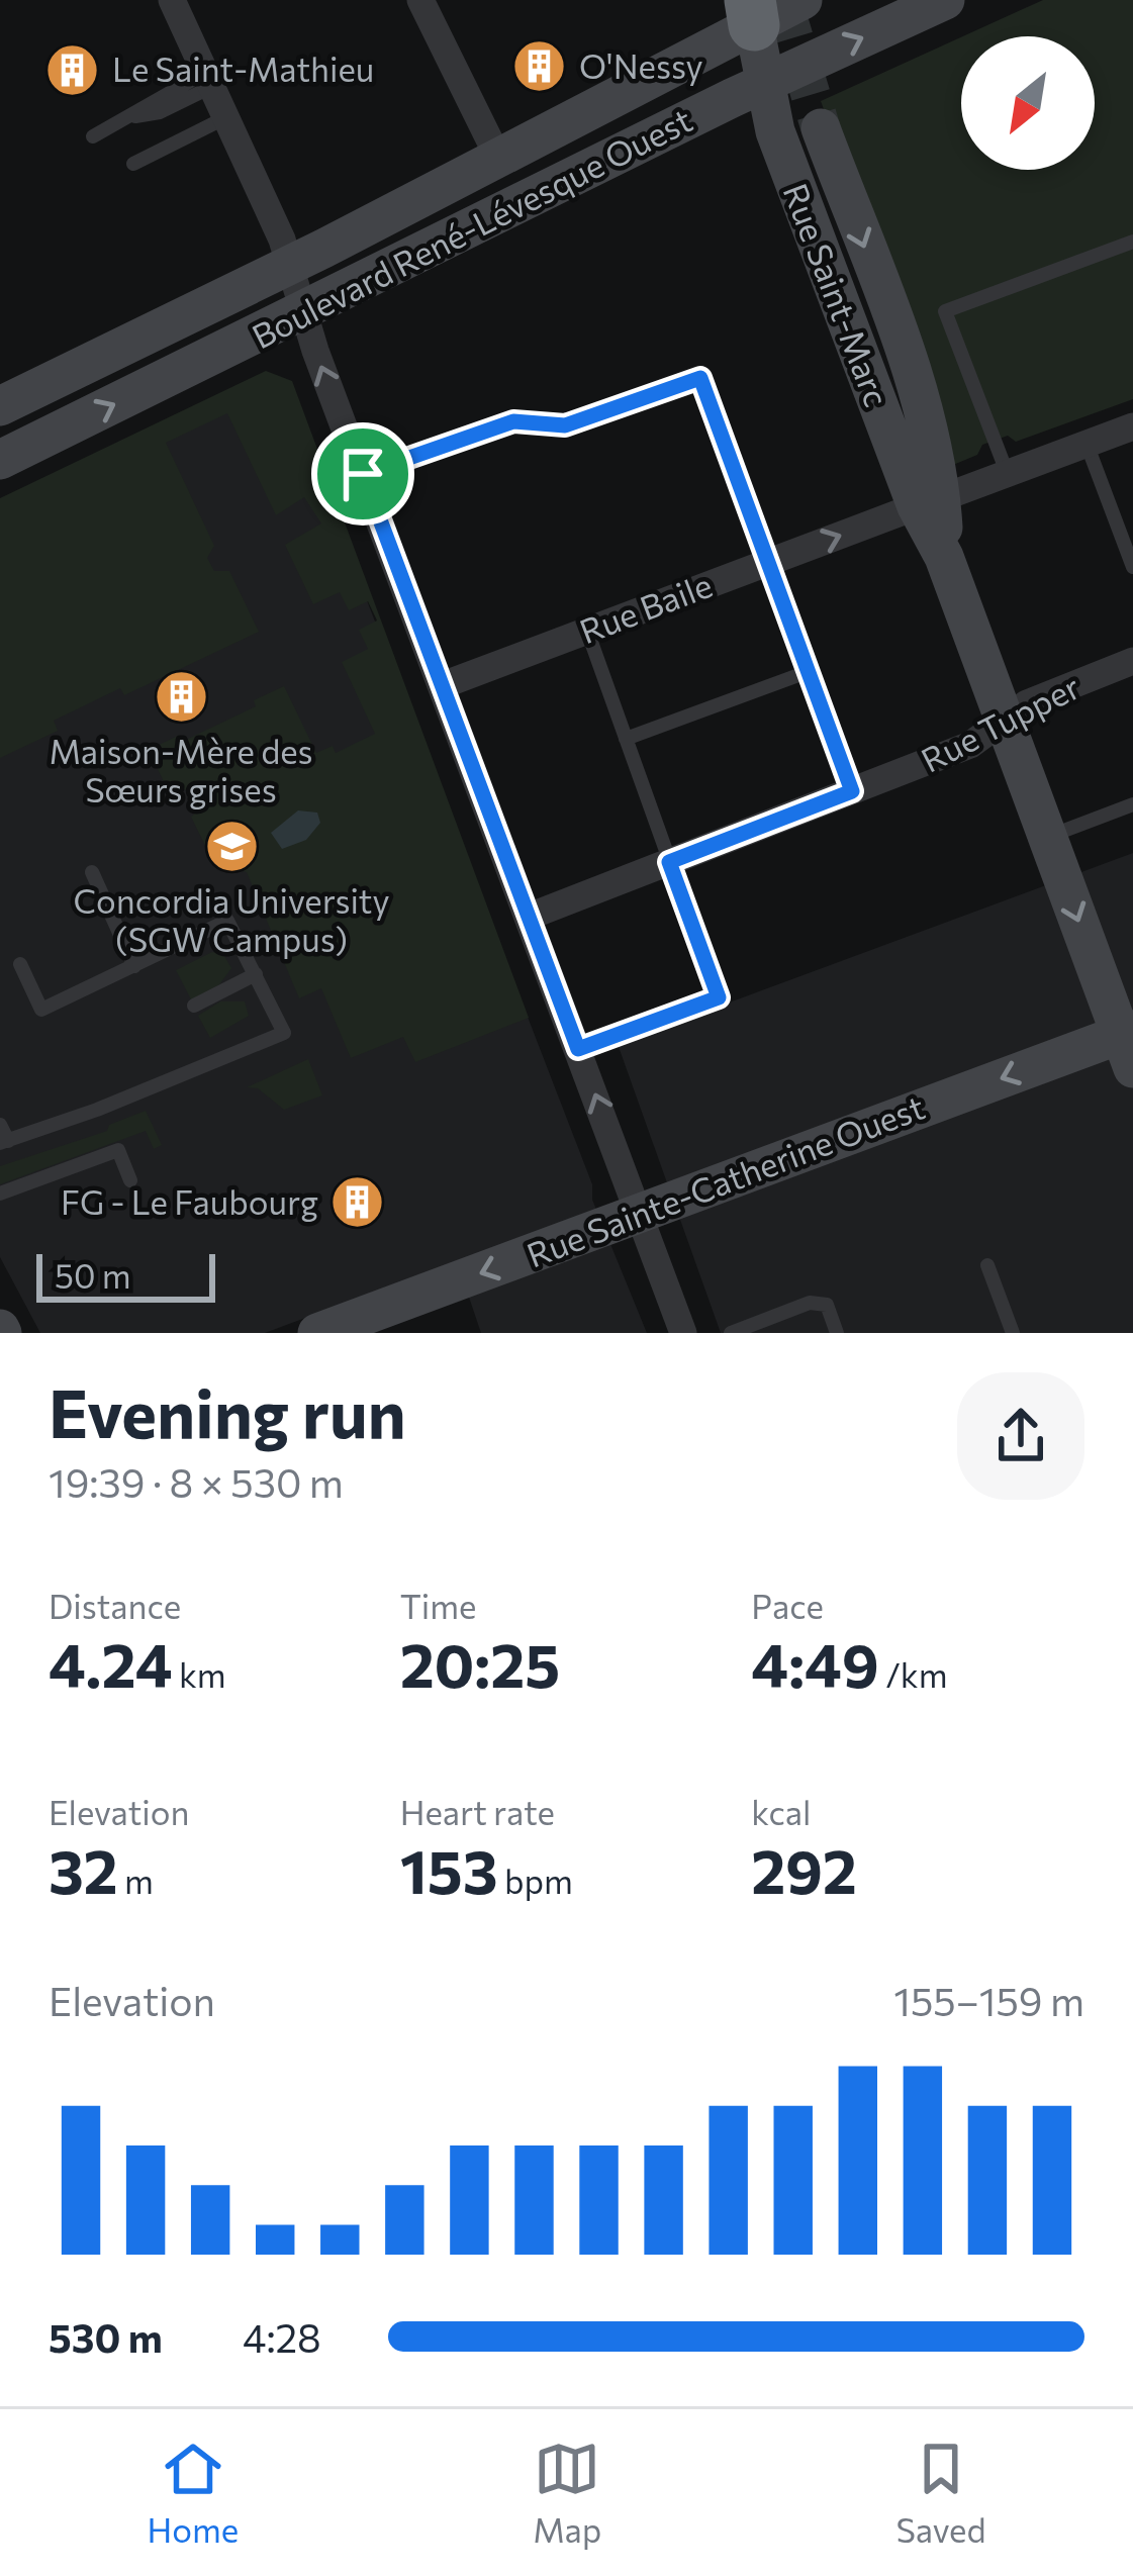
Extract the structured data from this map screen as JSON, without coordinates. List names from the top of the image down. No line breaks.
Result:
{"streets":{"street":["Boulevard René-Lévesque Ouest","Rue Saint-Marc","Rue Baile","Rue Tupper","Rue Sainte-Catherine Ouest"]},"crossings":[["Boulevard René-Lévesque Ouest","Rue Saint-Marc"],["Rue Saint-Marc","Rue Baile"],["Rue Saint-Marc","Rue Tupper"],["Rue Saint-Marc","Rue Sainte-Catherine Ouest"]],"one_way":["Rue Sainte-Catherine Ouest"],"places":{"building":["O'Nessy","Le Saint-Mathieu","Maison-Mère des Sœurs grises","FG - Le Faubourg"],"school or university":["Concordia University (SGW Campus)"]},"scale_bar":"50 m","north":"bottom left","page":{"scale":"50 m","heading":["Evening run","19:39 · 8 × 530 m"],"stats":[["Distance","4.24 km"],["Time","20:25"],["Pace","4:49 /km"],["Elevation","32 m"],["Heart rate","153 bpm"],["kcal","292"]],"chart":["Elevation","155–159 m"],"list":[{"name":"530 m","note":"4:28"}],"tabs":["Home","Map","Saved"]}}
